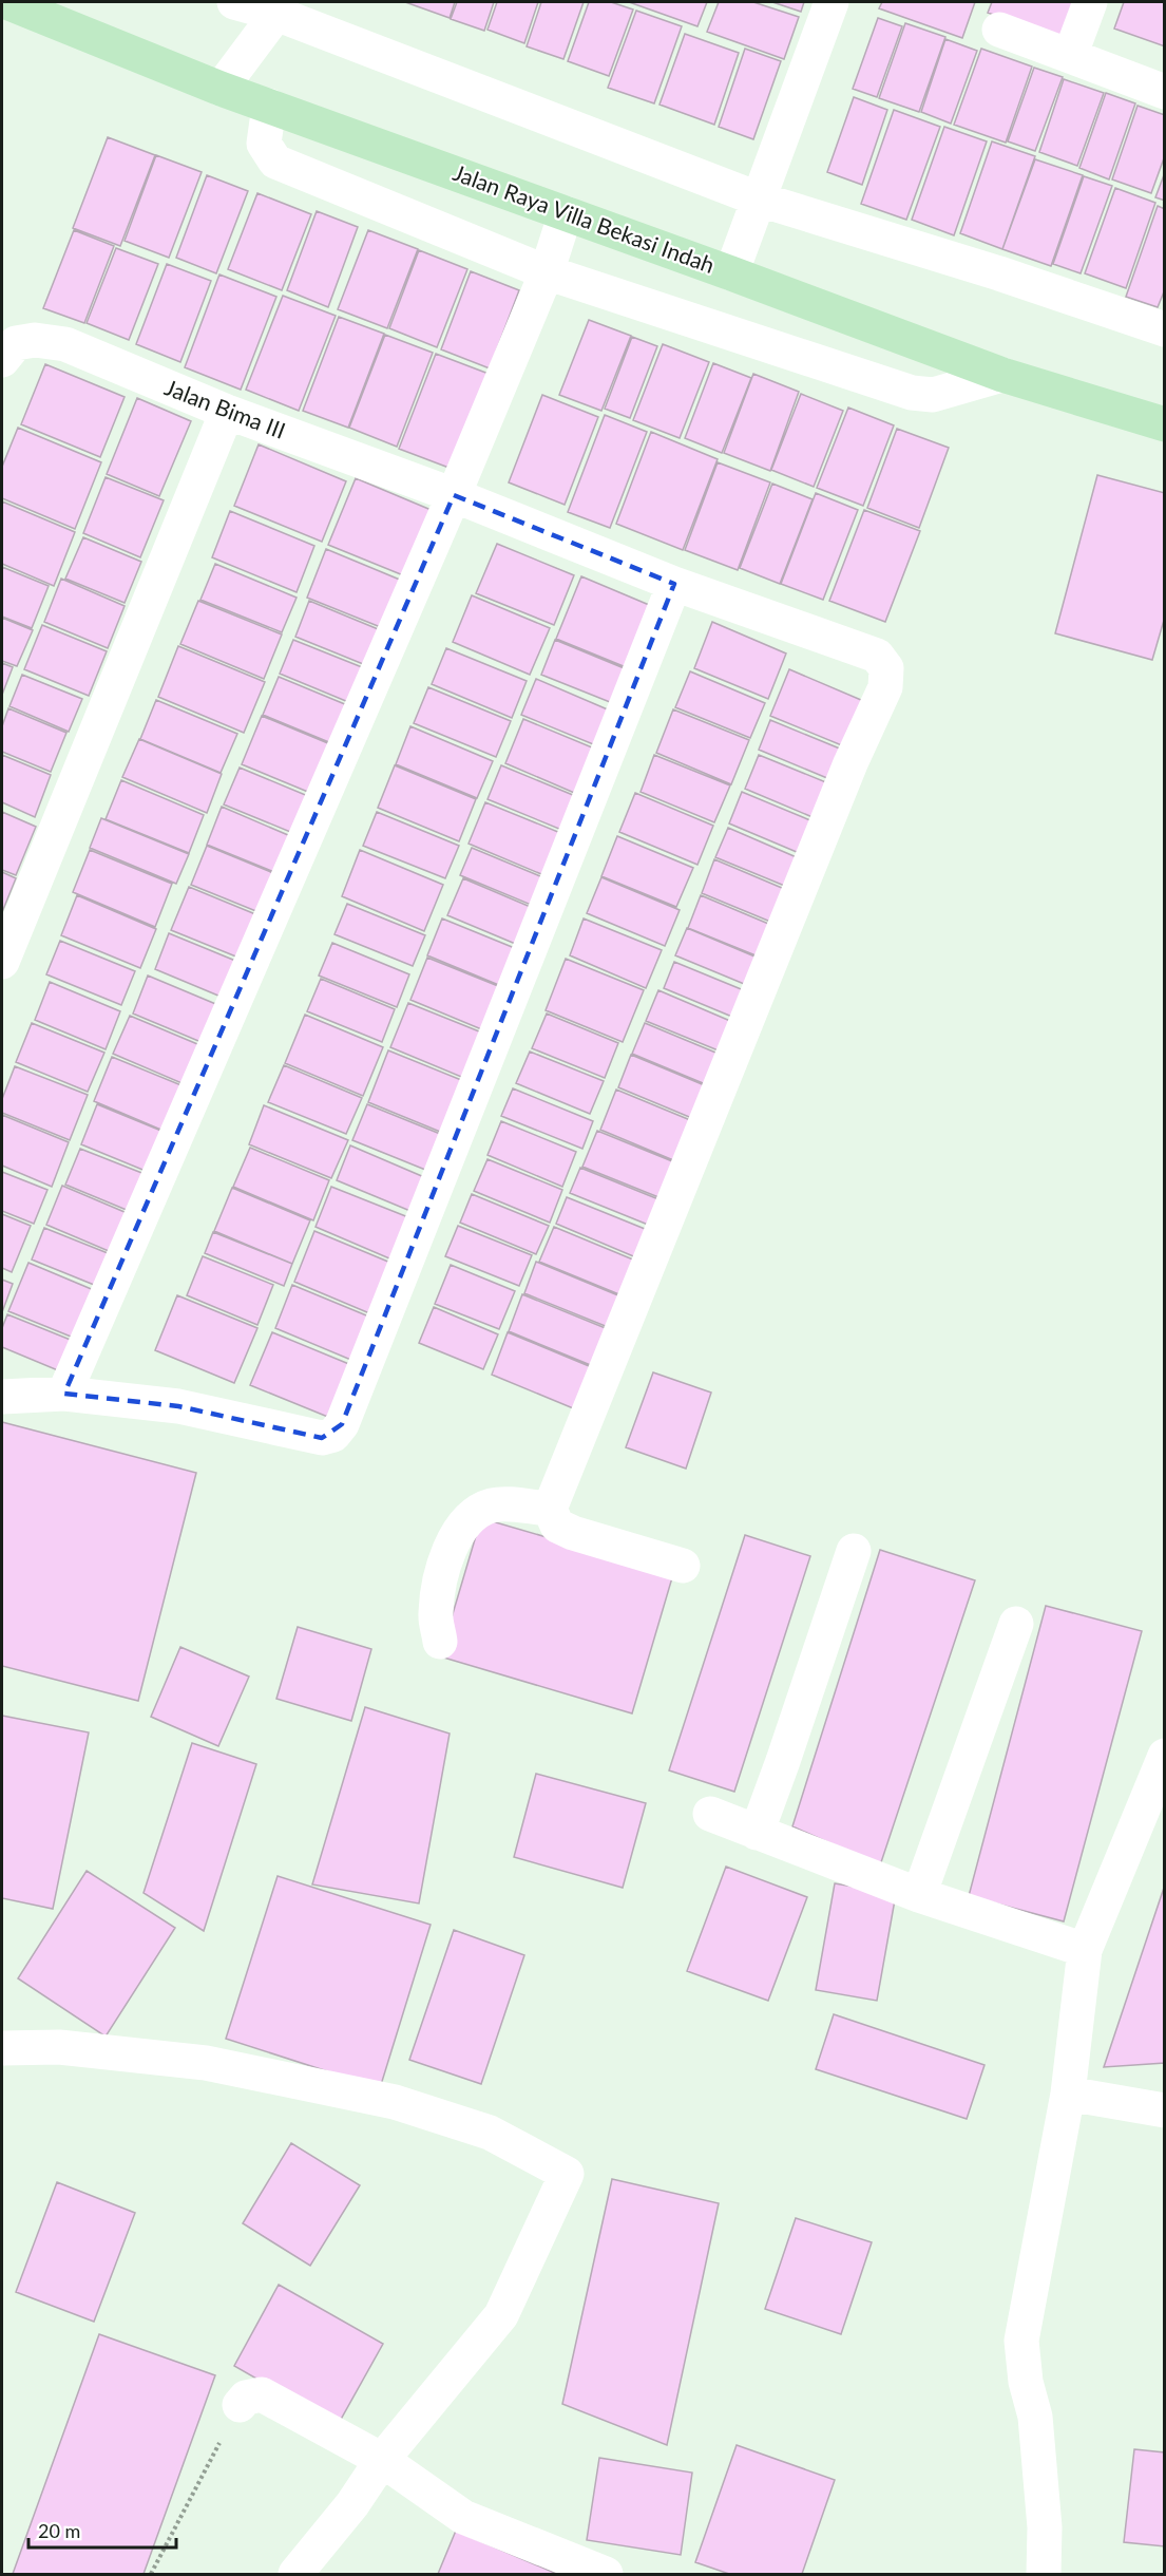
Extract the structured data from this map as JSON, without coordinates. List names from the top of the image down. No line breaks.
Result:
{"streets":{"main road":["Jalan Raya Villa Bekasi Indah"],"street":["Jalan Bima III"]},"scale_bar":"20 m"}
